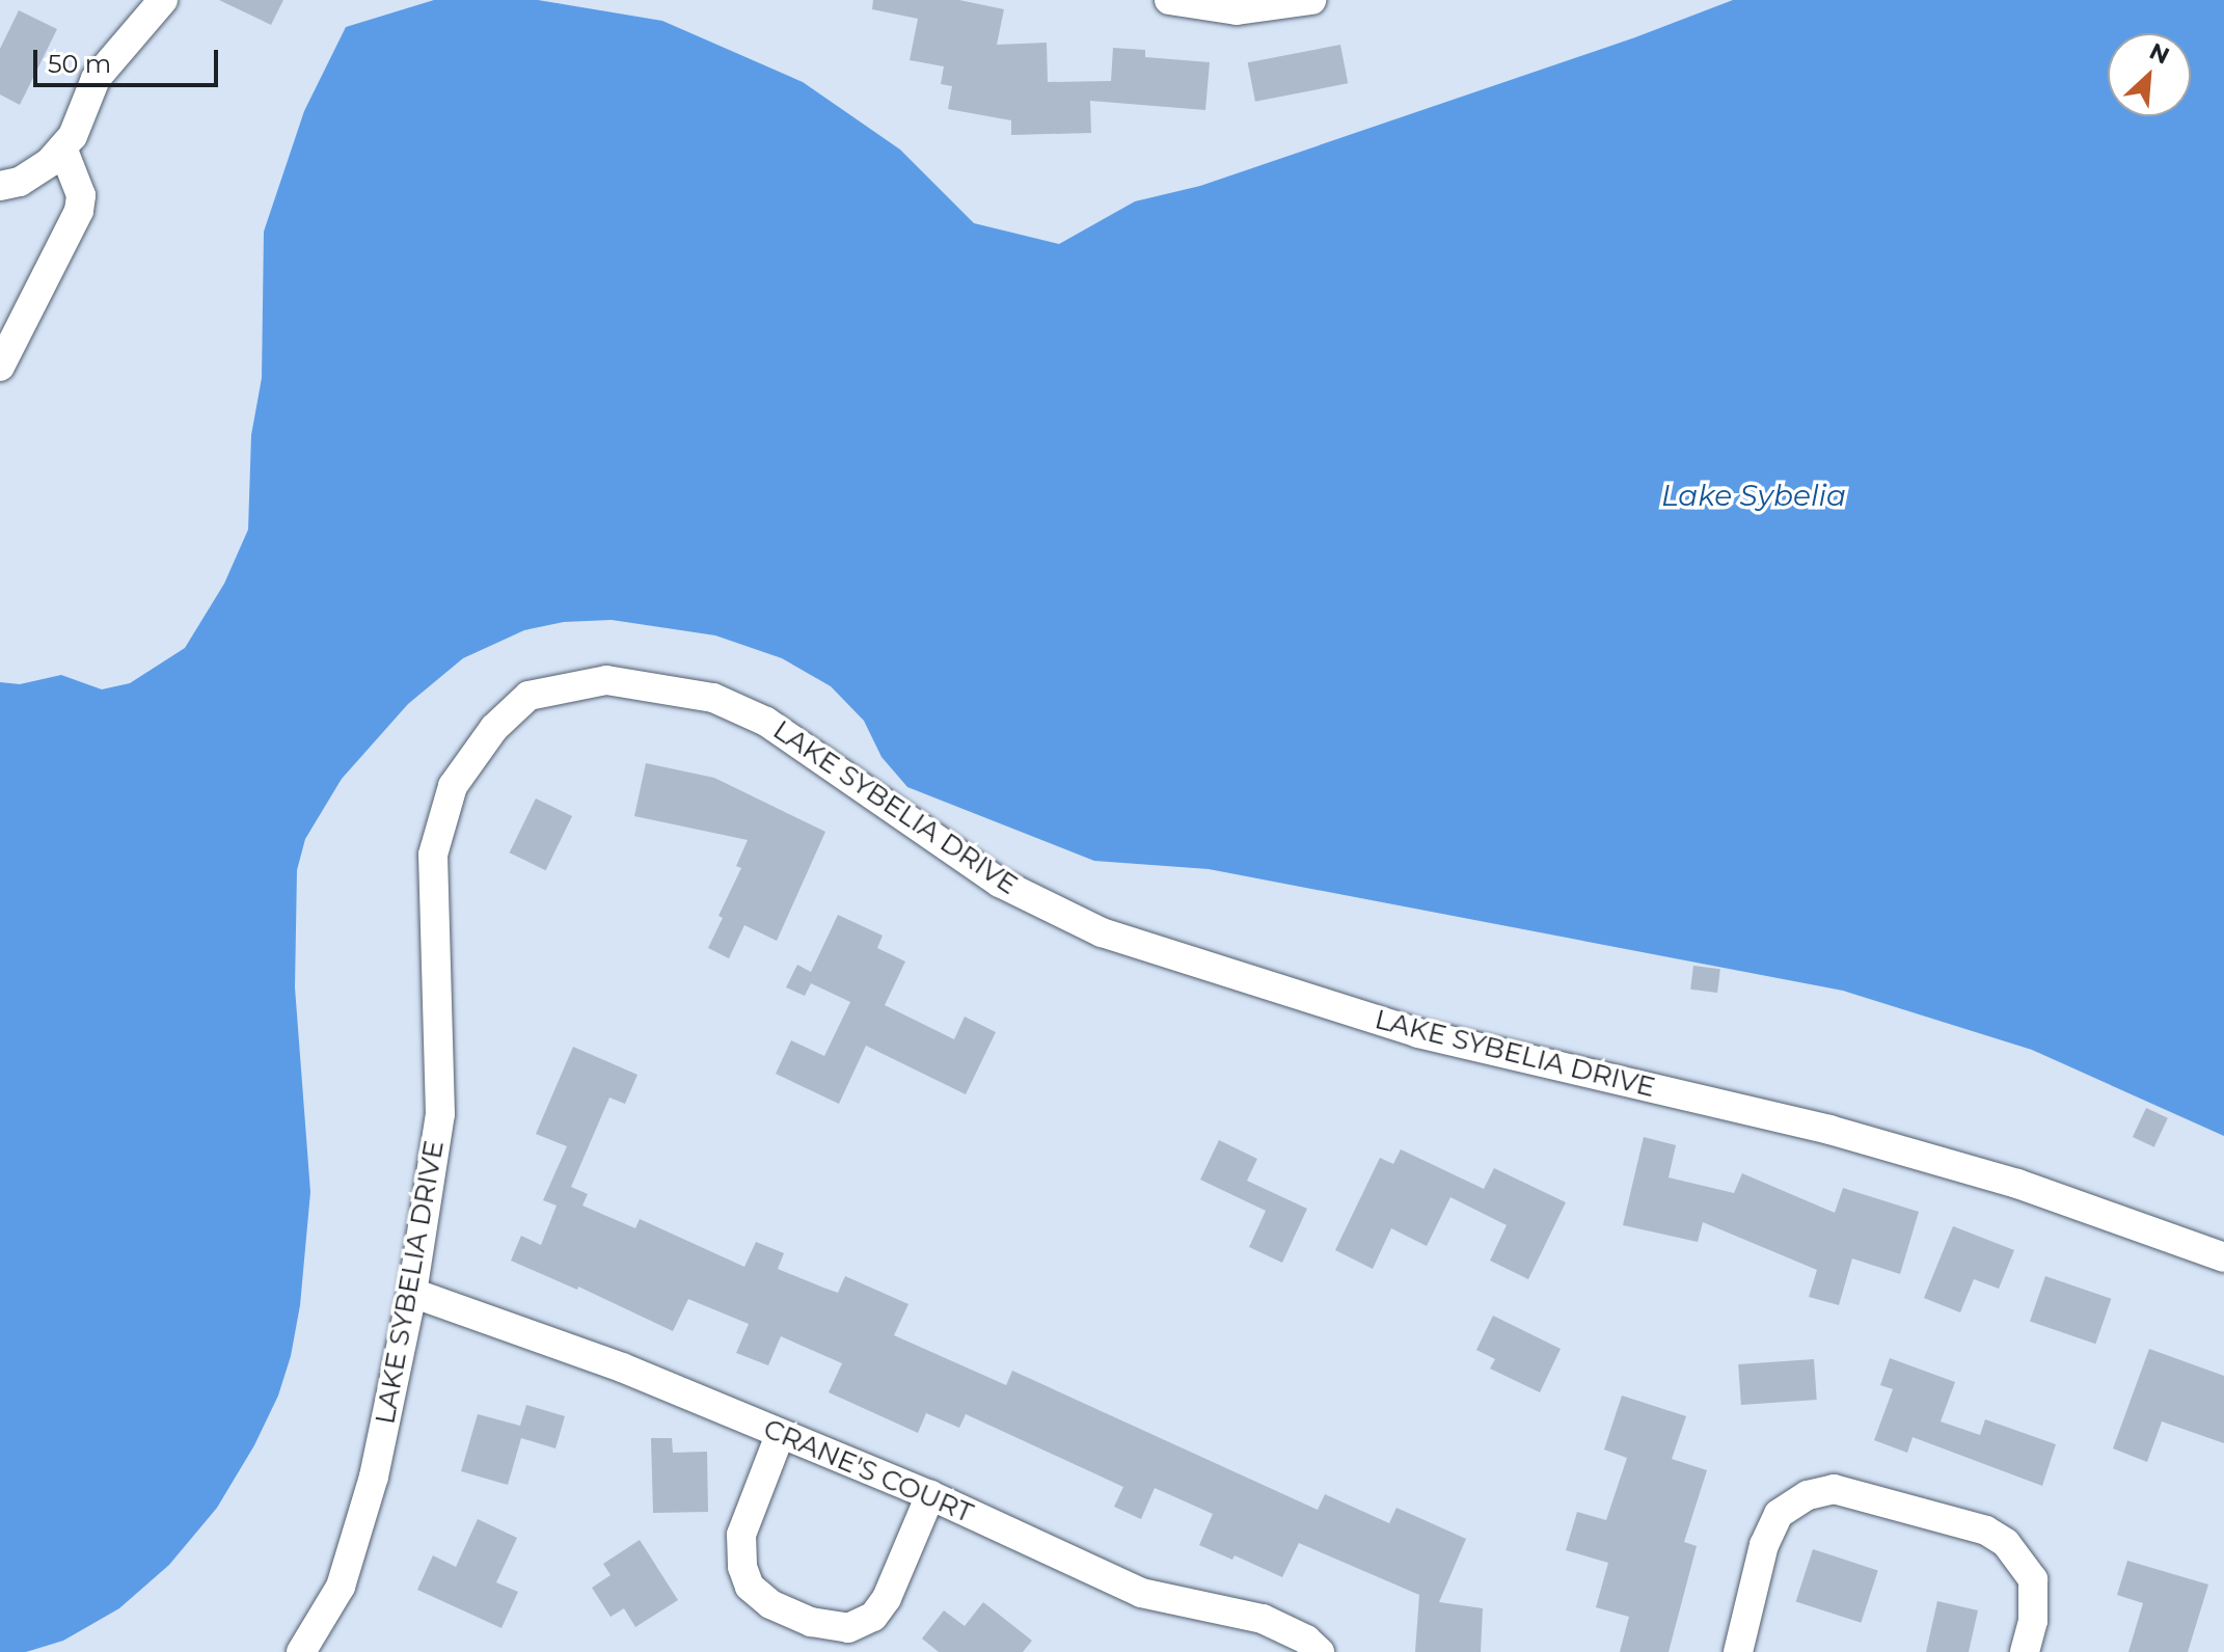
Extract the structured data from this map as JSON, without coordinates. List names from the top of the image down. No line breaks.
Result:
{"streets":{"street":["LAKE SYBELIA DRIVE","CRANE'S COURT"]},"crossings":[["LAKE SYBELIA DRIVE","CRANE'S COURT"]],"water":["Lake Sybelia"],"scale_bar":"50 m","north":"top right"}
